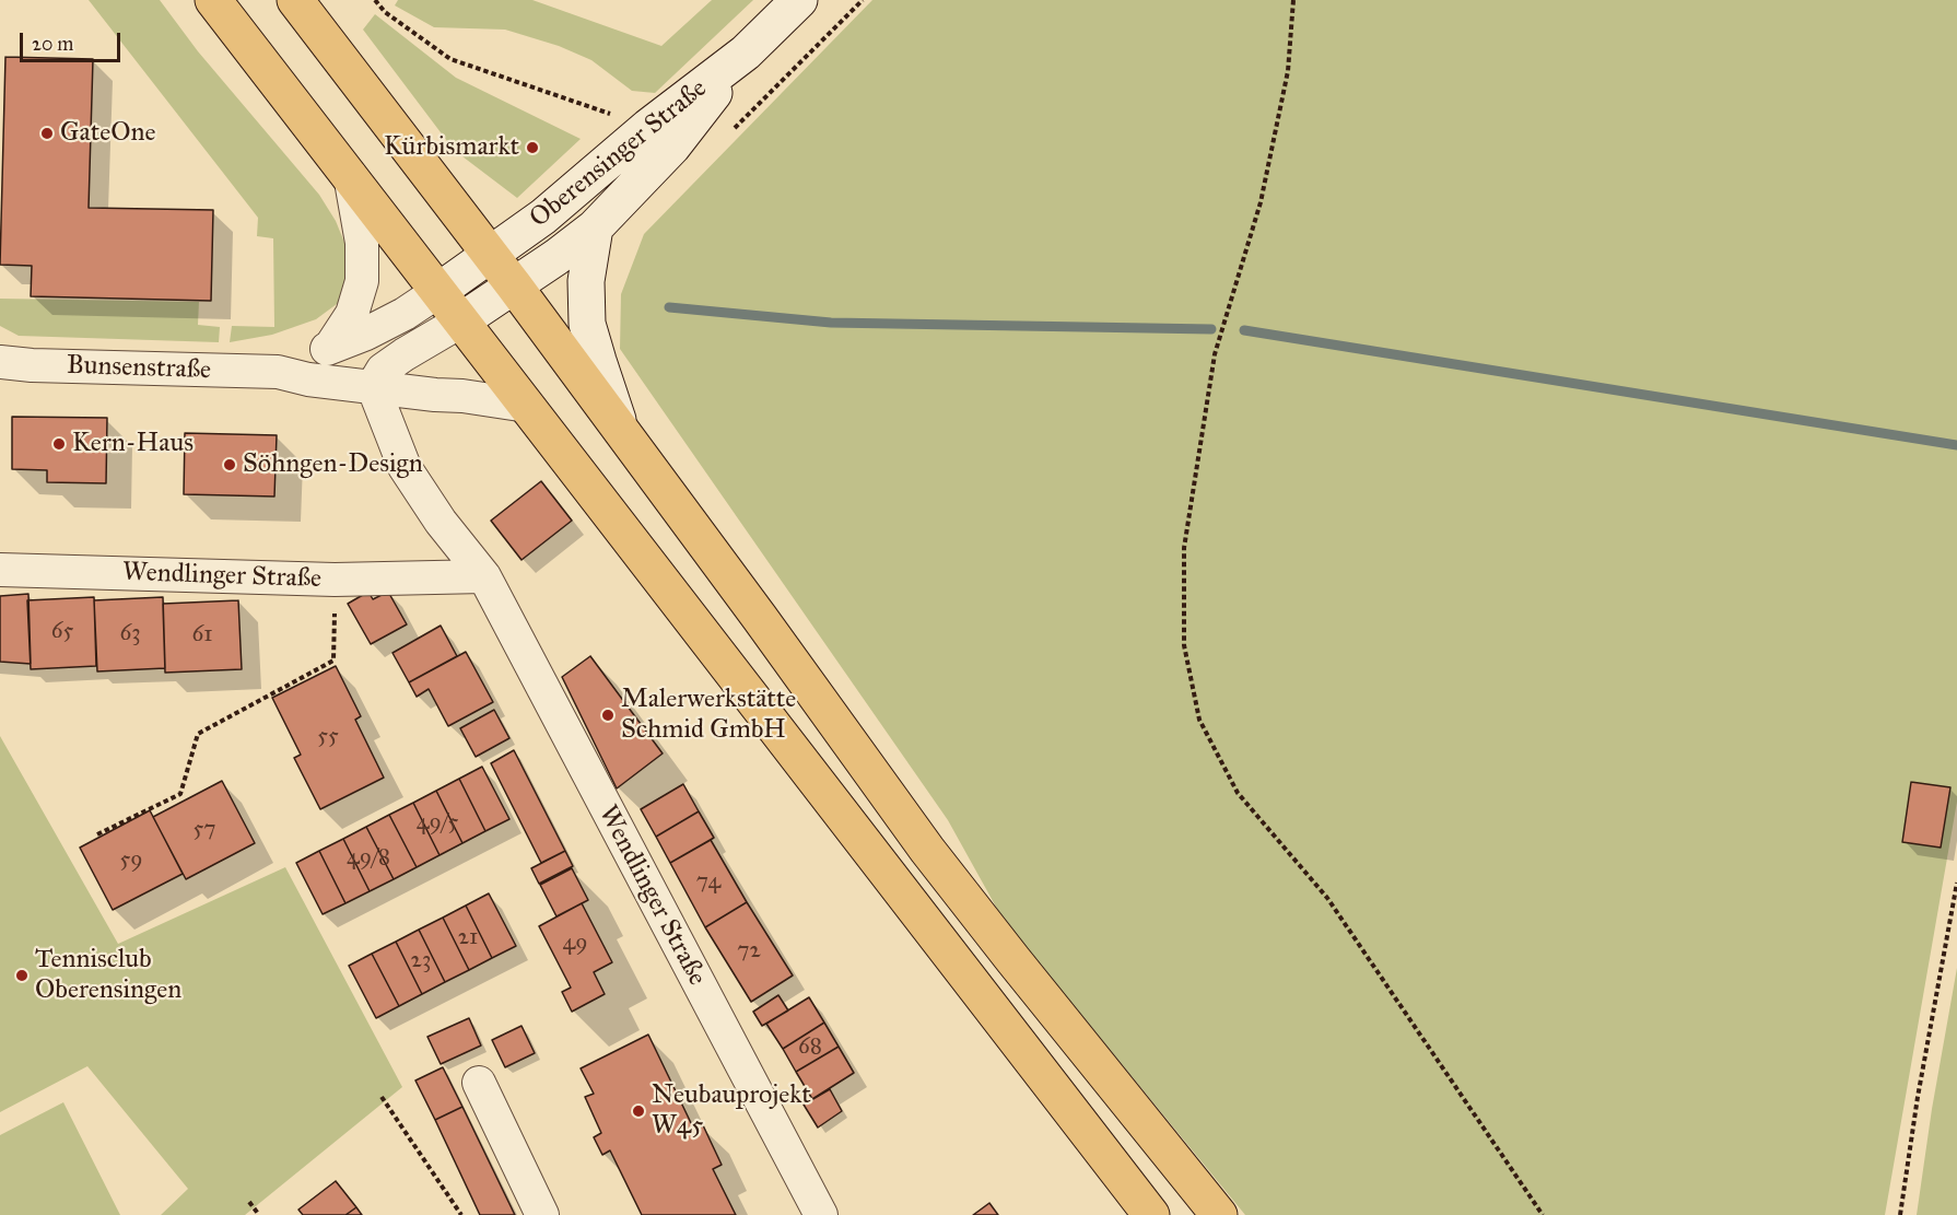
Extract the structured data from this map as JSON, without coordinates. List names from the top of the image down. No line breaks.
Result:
{"streets":{"street":["Oberensinger Straße","Bunsenstraße","Wendlinger Straße"]},"crossings":[["Oberensinger Straße","Bunsenstraße"],["Bunsenstraße","Wendlinger Straße"]],"places":["GateOne","Kürbismarkt","Kern-Haus","Söhngen-Design","Malerwerkstätte Schmid GmbH","Tennisclub Oberensingen","Neubauprojekt W45"],"house_numbers":["65","63","61","55","49/5","57","49/8","59","74","21","49","72","23","68"],"scale_bar":"20 m"}
